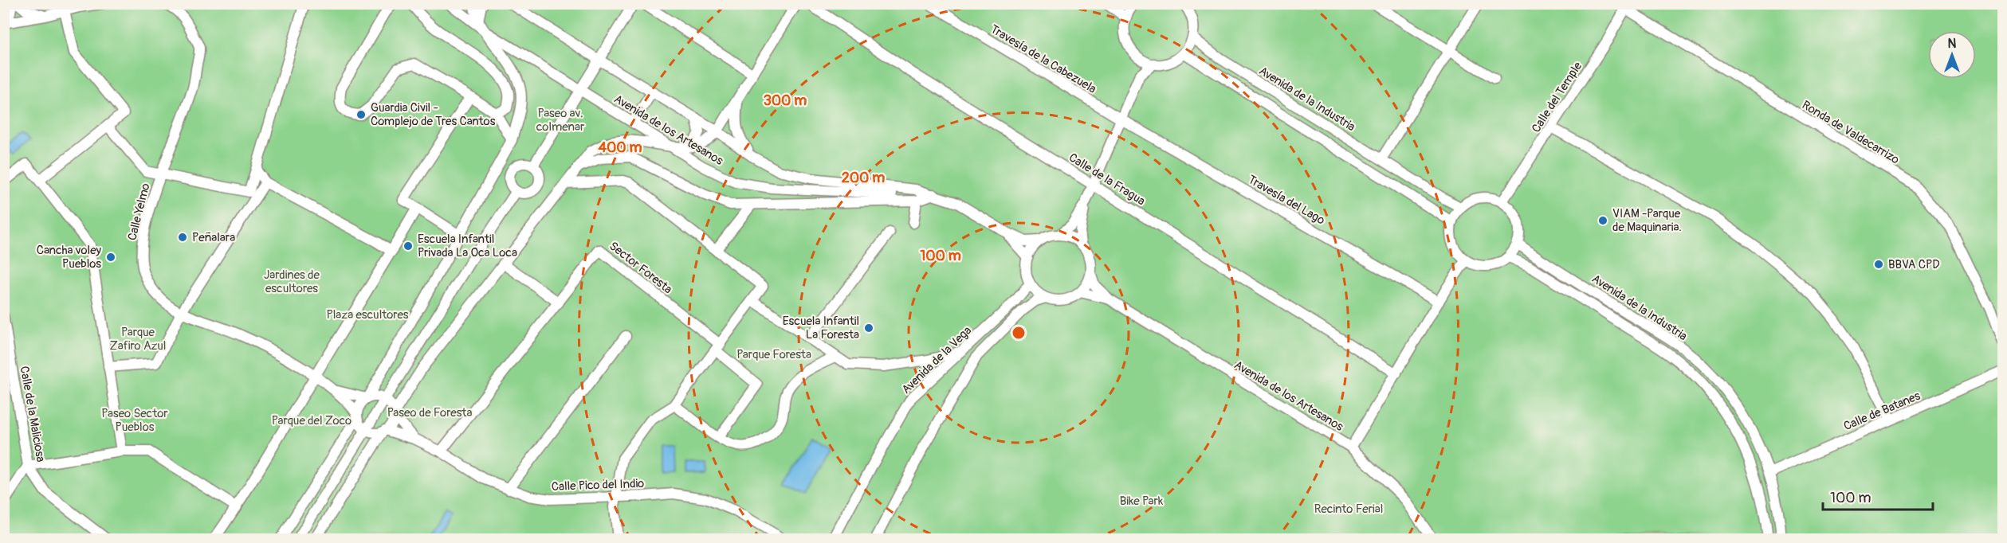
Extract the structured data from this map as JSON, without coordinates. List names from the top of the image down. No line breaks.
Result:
{"streets":{"street":["Travesía de la Cabezuela","Calle del Temple","Avenida de la Industria","Avenida de los Artesanos","Ronda de Valdecarrizo","Calle de la Fragua","Travesía del Lago","Calle Yelmo","Sector Foresta","Avenida de la Vega","Calle de Batanes","Calle de la Maliciosa","Calle Pico del Indio"]},"crossings":[["Travesía de la Cabezuela","Travesía del Lago"],["Calle del Temple","Avenida de la Industria"],["Calle del Temple","Ronda de Valdecarrizo"],["Avenida de la Industria","Calle de Batanes"],["Avenida de los Artesanos","Avenida de la Vega"],["Sector Foresta","Calle Pico del Indio"]],"parks":["Paseo av. colmenar","Jardines de escultores","Plaza escultores","Parque Zafiro Azul","Parque Foresta","Paseo de Foresta","Paseo Sector Pueblos","Parque del Zoco","Bike Park","Recinto Ferial"],"places":["Guardia Civil - Complejo de Tres Cantos","VIAM -Parque de Maquinaria.","Peñalara","Escuela Infantil Privada La Oca Loca","Cancha voley Pueblos","BBVA CPD","Escuela Infantil La Foresta"],"scale_bar":"100 m","north":"top","rings":["300 m","400 m","200 m","100 m"]}
